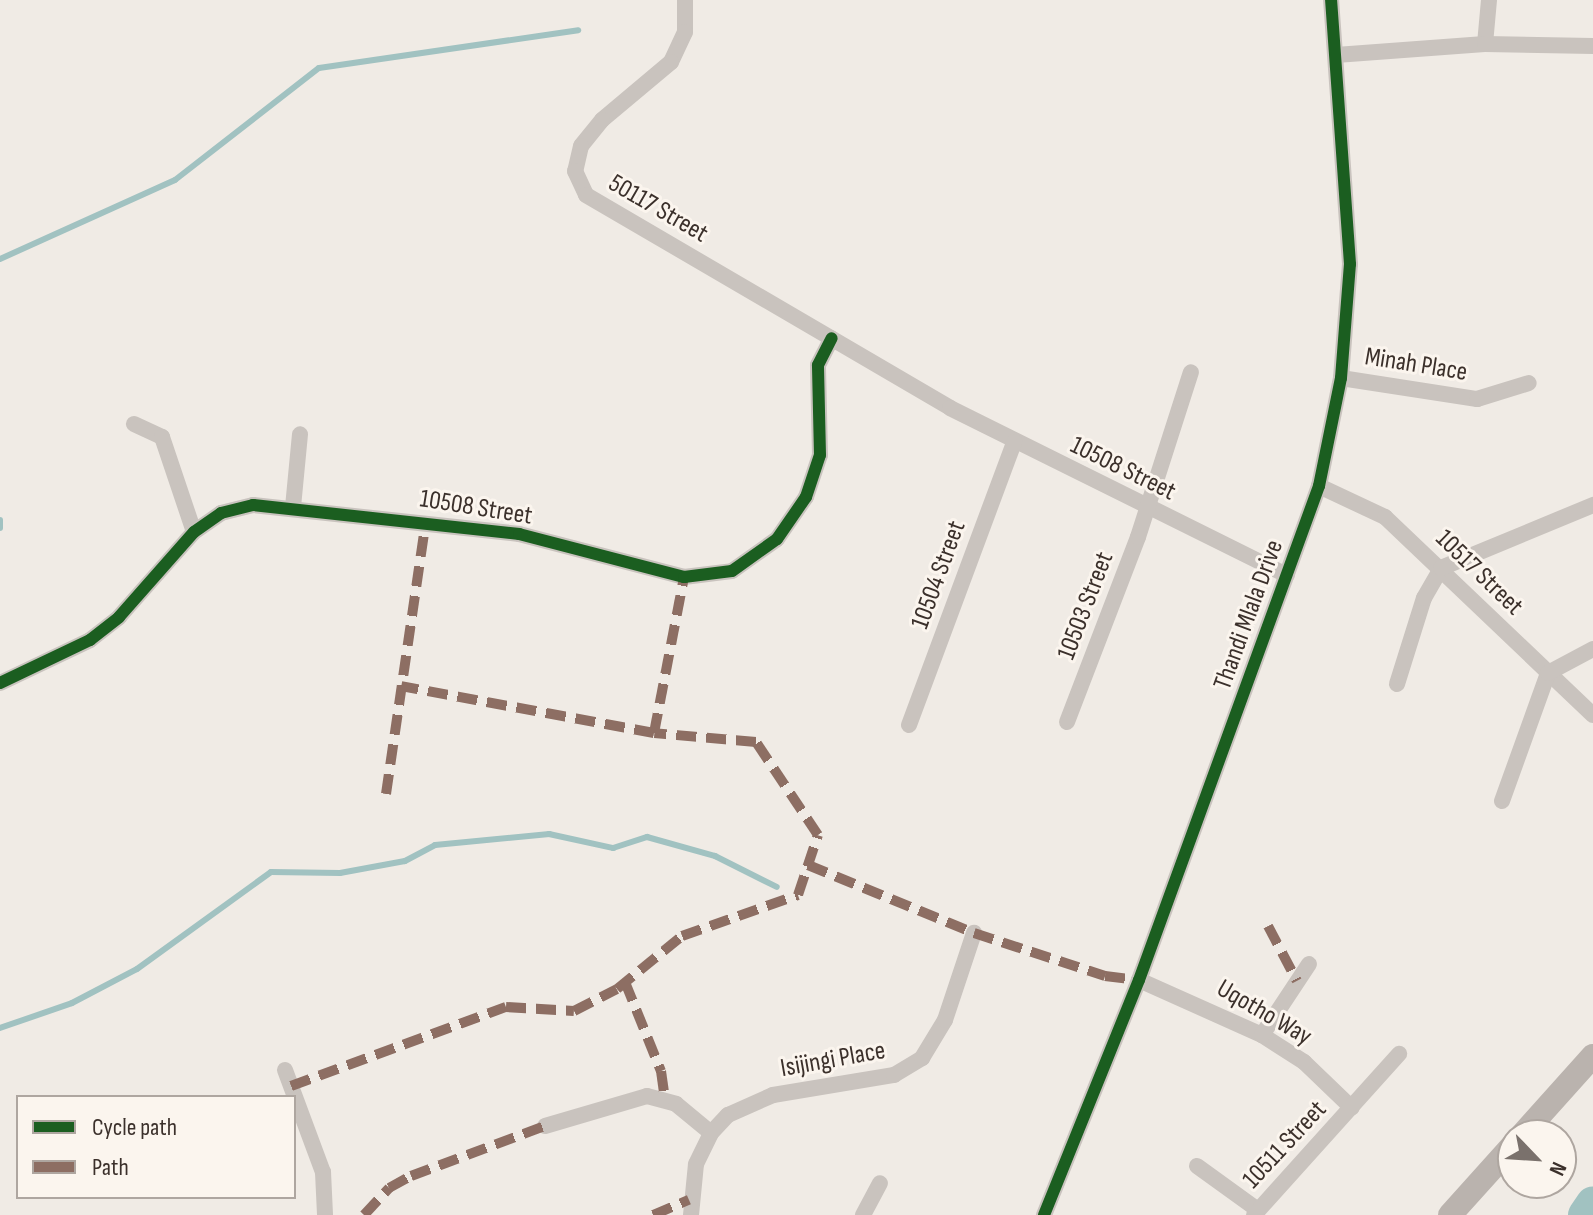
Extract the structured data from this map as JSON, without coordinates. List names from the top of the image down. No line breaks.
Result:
{"streets":{"street":["50117 Street","Minah Place","10508 Street","10517 Street","10504 Street","10503 Street","Thandi Mlala Drive","Uqotho Way","Isijingi Place","10511 Street"]},"crossings":[["50117 Street","10508 Street"],["Minah Place","Thandi Mlala Drive"],["10508 Street","10504 Street"],["10508 Street","10503 Street"],["10508 Street","Thandi Mlala Drive"],["10517 Street","Thandi Mlala Drive"],["Thandi Mlala Drive","Uqotho Way"],["Uqotho Way","10511 Street"]],"legend":["Cycle path","Path"],"north":"bottom right"}
